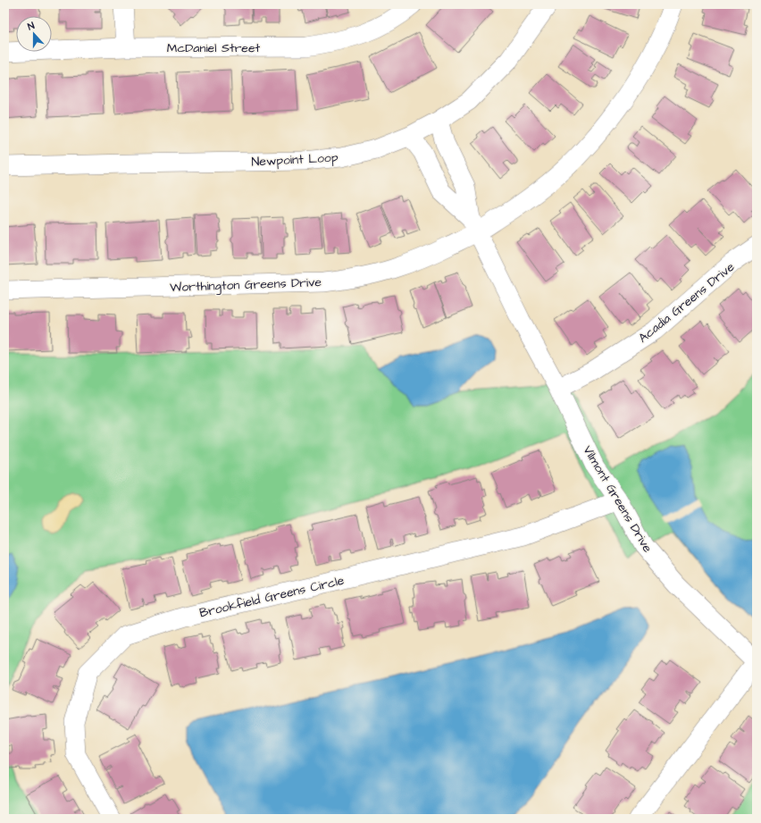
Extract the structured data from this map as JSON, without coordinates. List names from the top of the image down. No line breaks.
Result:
{"streets":{"street":["McDaniel Street","Newpoint Loop","Worthington Greens Drive","Acadia Greens Drive","Vilmont Greens Drive","Brookfield Greens Circle"]},"crossings":[["Worthington Greens Drive","Vilmont Greens Drive"],["Acadia Greens Drive","Vilmont Greens Drive"],["Vilmont Greens Drive","Brookfield Greens Circle"]],"north":"top"}
